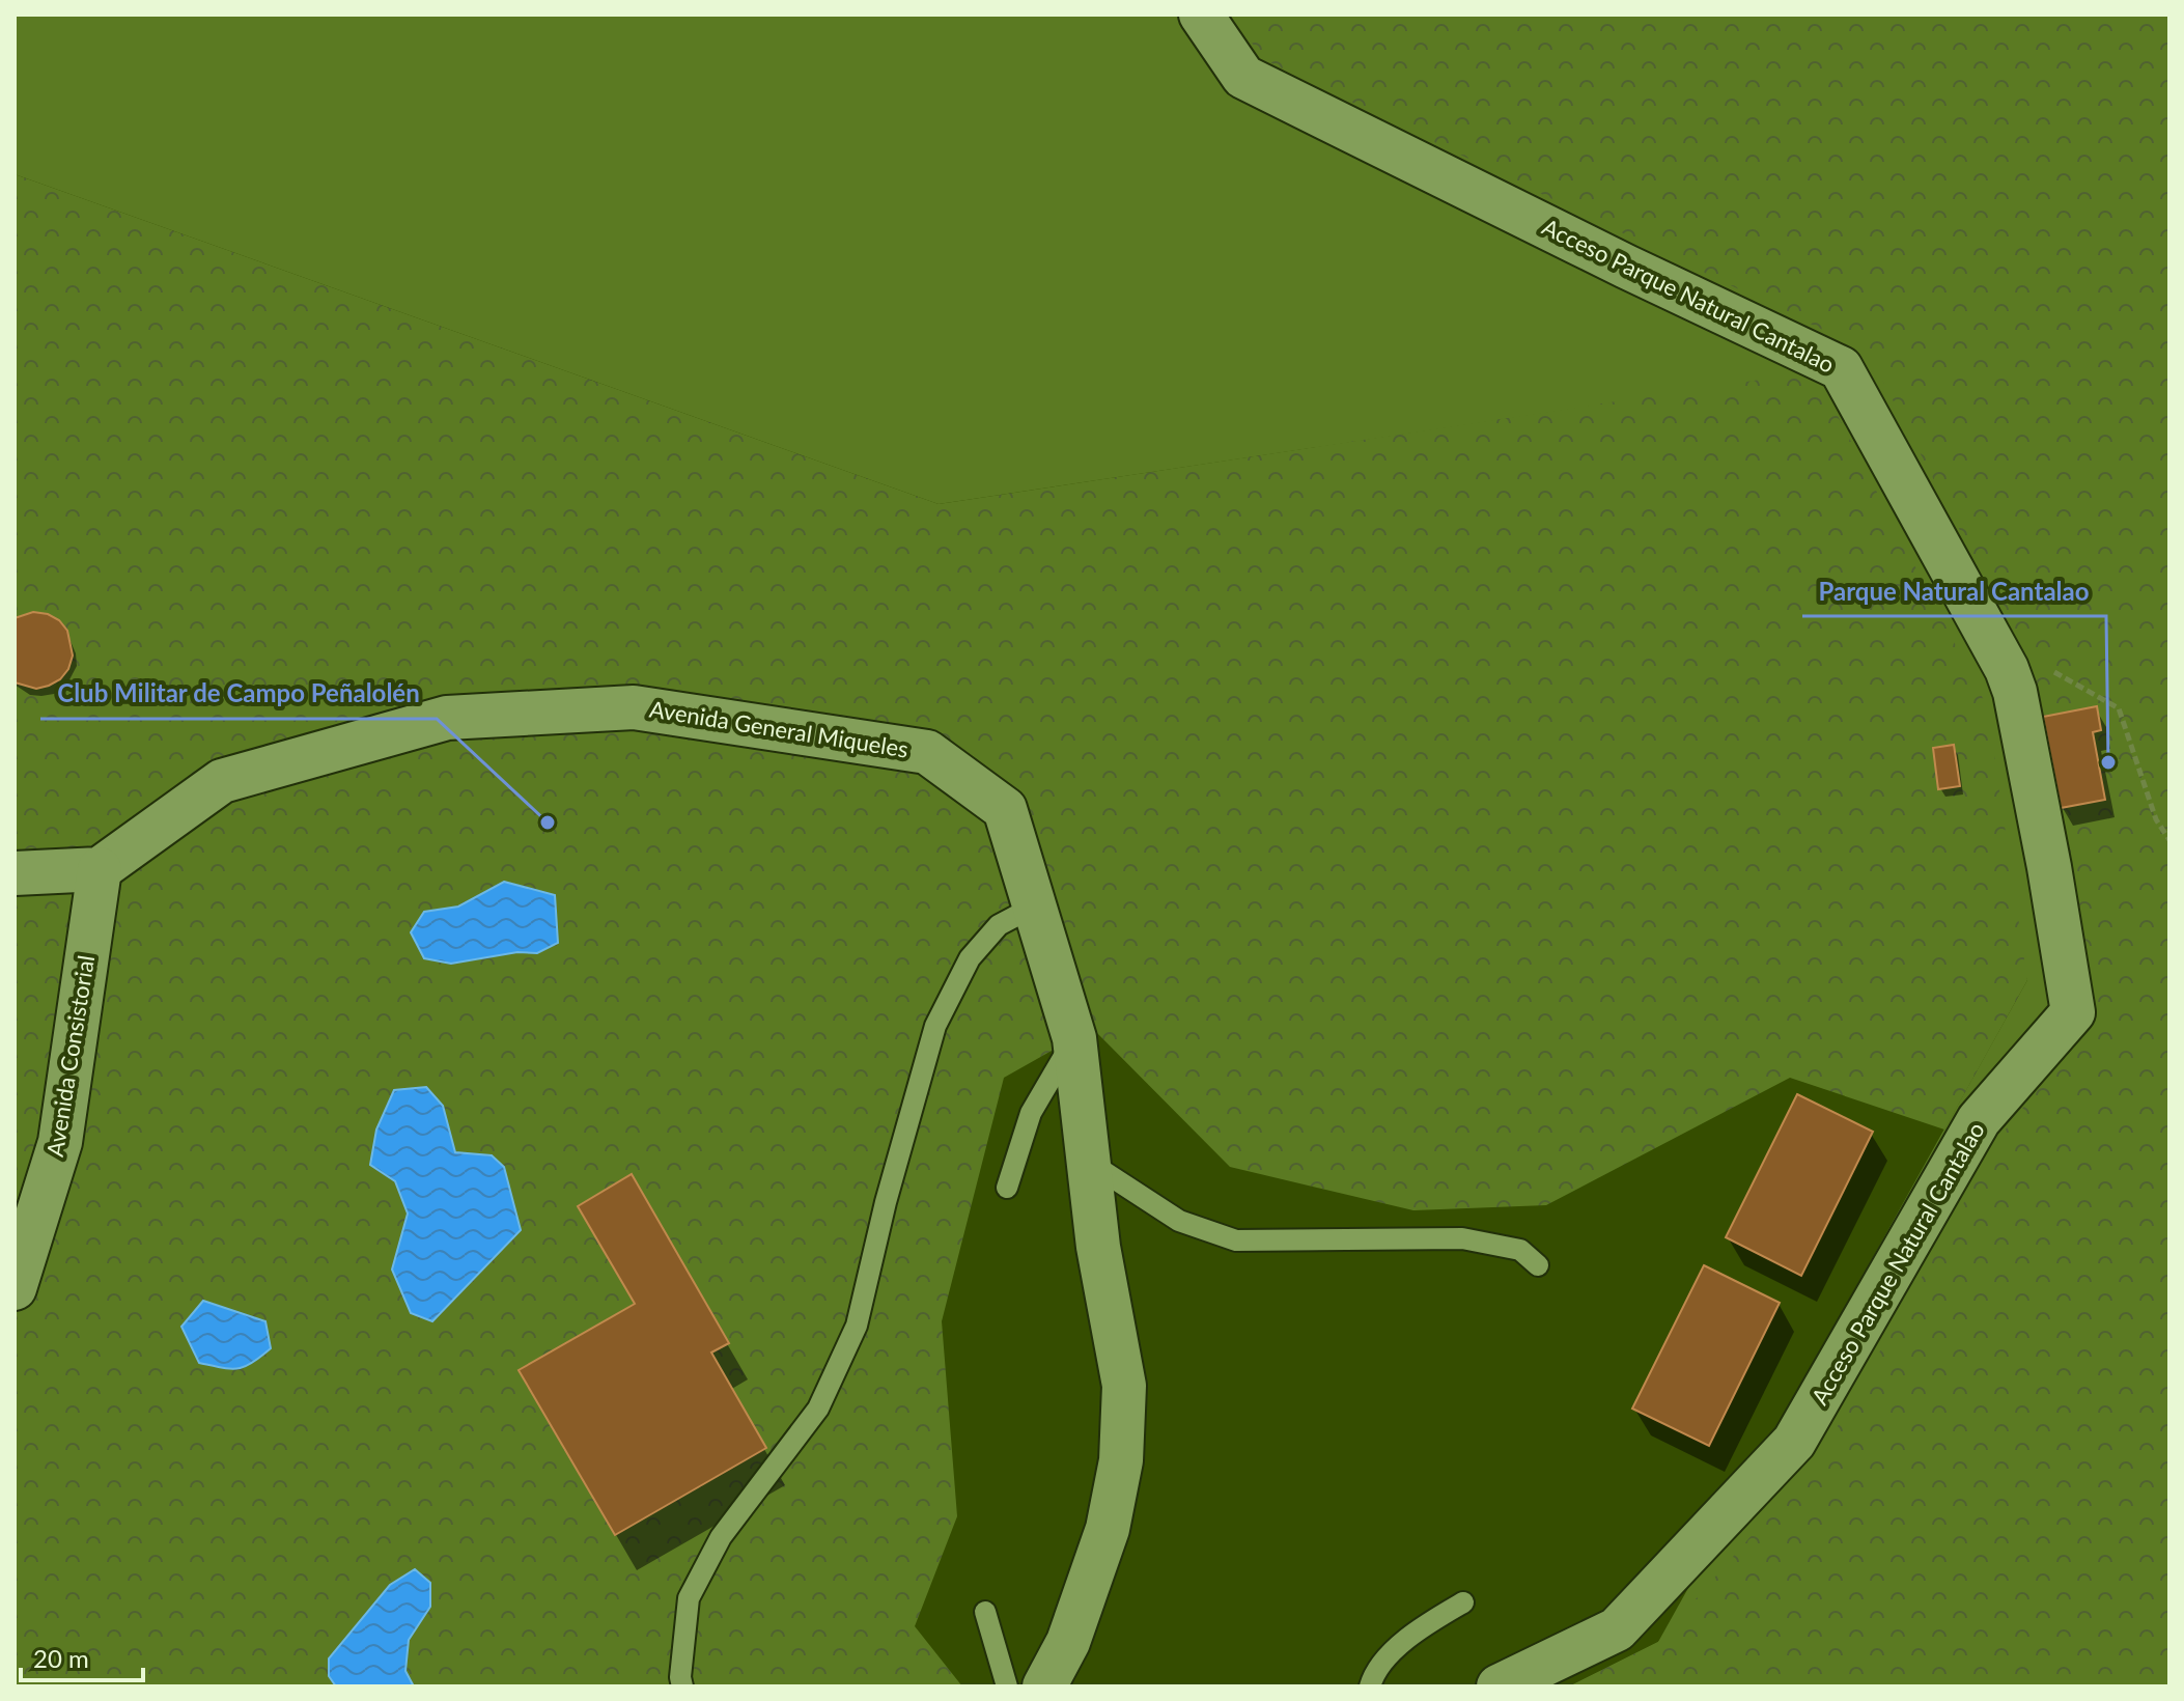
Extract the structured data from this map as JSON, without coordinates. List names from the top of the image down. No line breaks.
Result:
{"streets":{"street":["Acceso Parque Natural Cantalao","Avenida General Miqueles","Avenida Consistorial"]},"crossings":[["Avenida General Miqueles","Avenida Consistorial"]],"places":["Parque Natural Cantalao","Club Militar de Campo Peñalolén"],"scale_bar":"20 m"}
